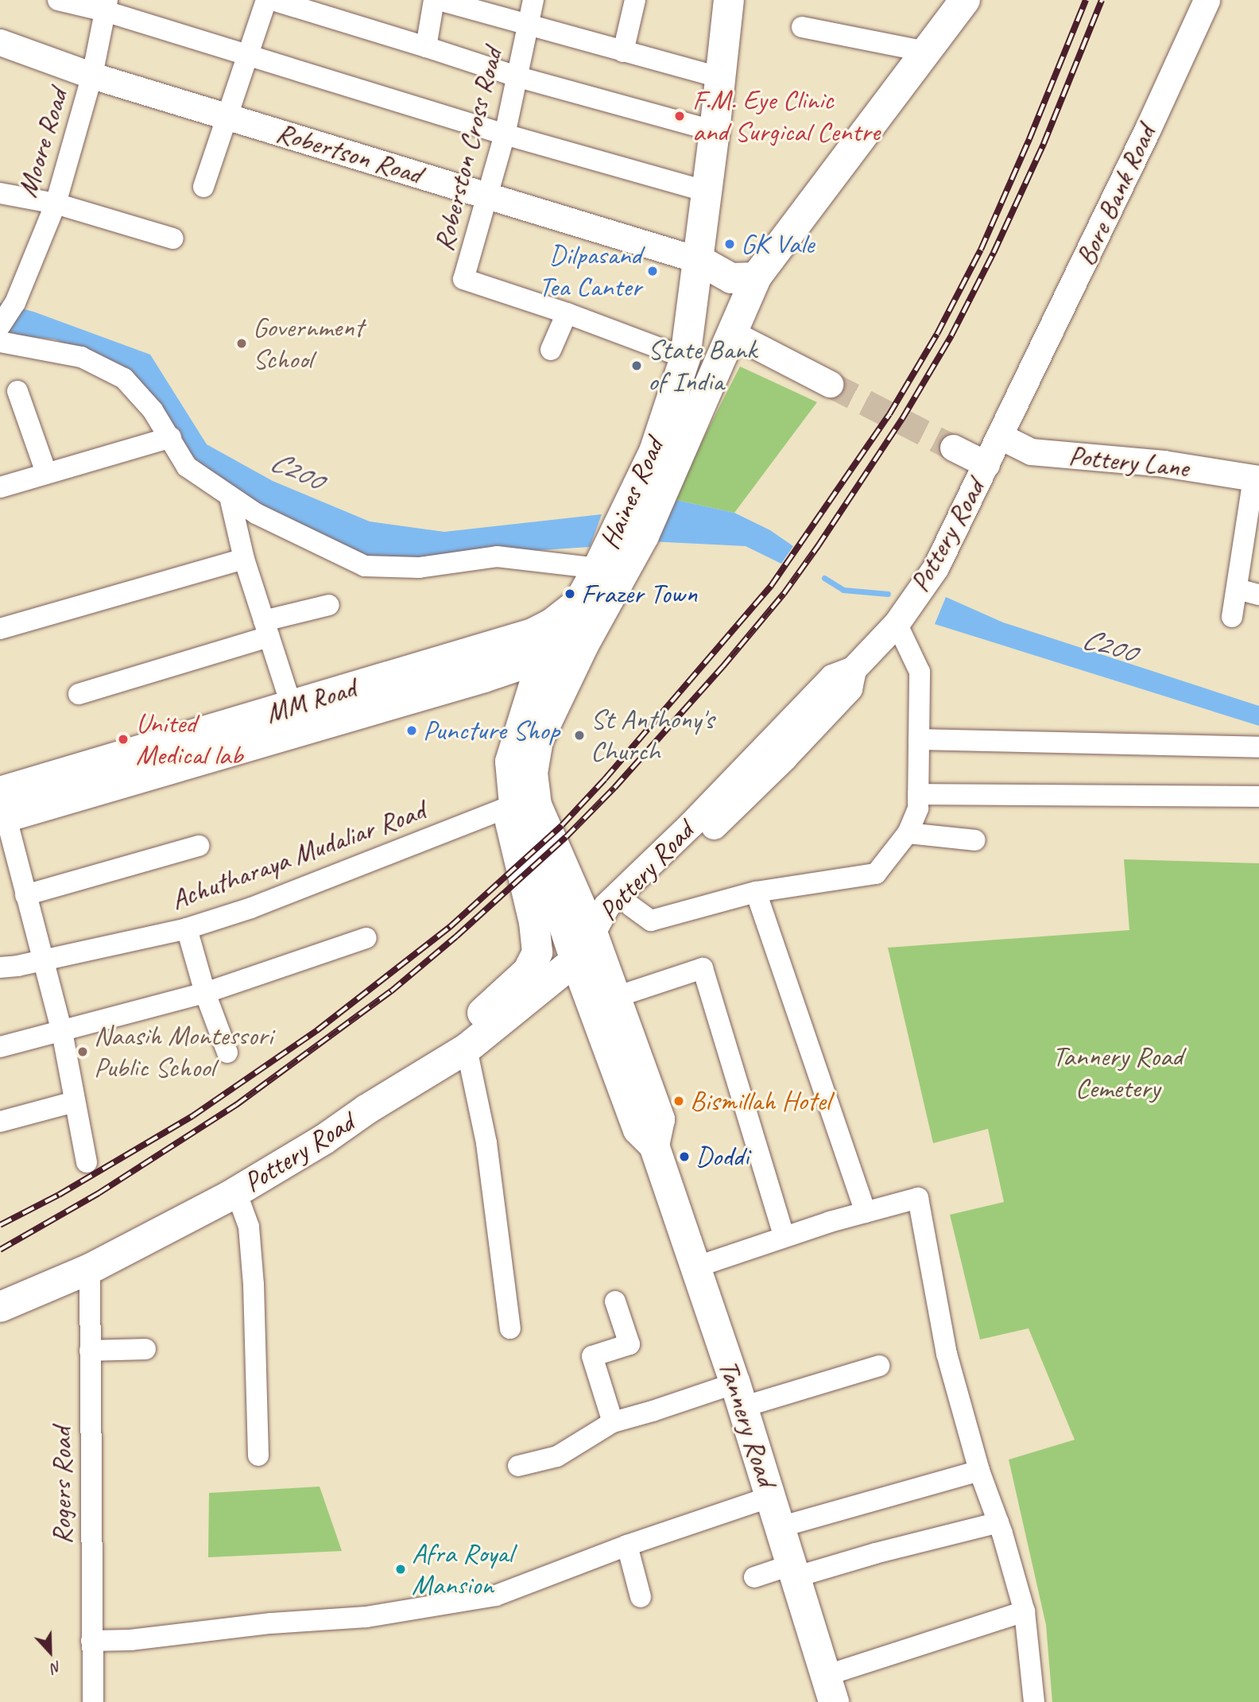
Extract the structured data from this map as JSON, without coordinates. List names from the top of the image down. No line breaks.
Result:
{"streets":{"main road":["Haines Road","Pottery Road","MM Road","Tannery Road"],"street":["Moore Road","Roberston Cross Road","Robertson Road","Bore Bank Road","Pottery Lane","Achutharaya Mudaliar Road","Rogers Road"]},"crossings":[["Moore Road","Robertson Road"],["Roberston Cross Road","Robertson Road"],["Roberston Cross Road","Haines Road"],["Robertson Road","Haines Road"],["Bore Bank Road","Pottery Road"],["Pottery Lane","Pottery Road"],["Haines Road","Pottery Road"],["Haines Road","MM Road"],["Haines Road","Achutharaya Mudaliar Road"],["Haines Road","Tannery Road"],["Pottery Road","Tannery Road"],["Pottery Road","Rogers Road"]],"water":["C200"],"parks":["Tannery Road Cemetery"],"places":["F.M. Eye Clinic and Surgical Centre","GK Vale","Dilpasand Tea Canter","Government School","State Bank of India","Frazer Town","Puncture Shop","St Anthony's Church","United Medical lab","Naasih Montessori Public School","Bismillah Hotel","Doddi","Afra Royal Mansion"],"north":"bottom"}
